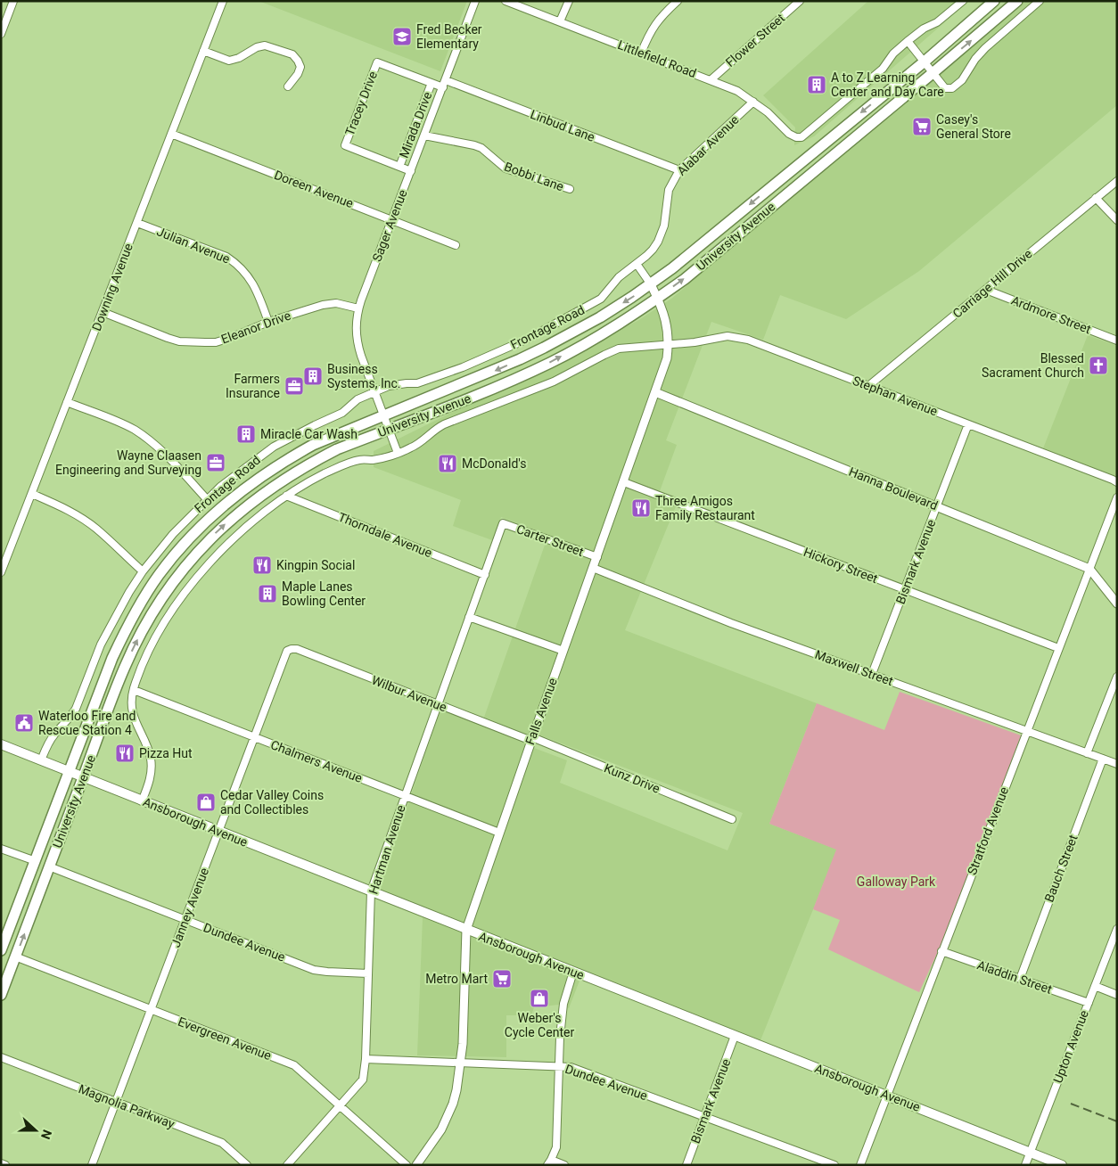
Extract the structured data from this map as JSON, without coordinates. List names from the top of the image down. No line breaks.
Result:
{"streets":{"main road":["University Avenue","Ansborough Avenue"],"street":["Flower Street","Littlefield Road","Tracey Drive","Mirada Drive","Linbud Lane","Alabar Avenue","Bobbi Lane","Doreen Avenue","Sager Avenue","Julian Avenue","Carriage Hill Drive","Downing Avenue","Ardmore Street","Eleanor Drive","Frontage Road","Stephan Avenue","Hanna Boulevard","Thorndale Avenue","Carter Street","Bismark Avenue","Hickory Street","Maxwell Street","Wilbur Avenue","Falls Avenue","Chalmers Avenue","Kunz Drive","Stratford Avenue","Hartman Avenue","Bauch Street","Janney Avenue","Dundee Avenue","Aladdin Street","Evergreen Avenue","Upton Avenue","Magnolia Parkway"]},"crossings":[["Flower Street","Littlefield Road"],["Littlefield Road","Alabar Avenue"],["Tracey Drive","Mirada Drive"],["Linbud Lane","Alabar Avenue"],["Linbud Lane","Sager Avenue"],["Alabar Avenue","Frontage Road"],["Alabar Avenue","Falls Avenue"],["Bobbi Lane","Sager Avenue"],["Doreen Avenue","Sager Avenue"],["Doreen Avenue","Downing Avenue"],["Sager Avenue","University Avenue"],["Sager Avenue","Eleanor Drive"],["Sager Avenue","Frontage Road"],["University Avenue","Falls Avenue"],["University Avenue","Ansborough Avenue"],["University Avenue","Dundee Avenue"],["University Avenue","Evergreen Avenue"],["Julian Avenue","Downing Avenue"],["Julian Avenue","Eleanor Drive"],["Carriage Hill Drive","Ardmore Street"],["Carriage Hill Drive","Stephan Avenue"],["Downing Avenue","Eleanor Drive"],["Frontage Road","Falls Avenue"],["Frontage Road","Ansborough Avenue"],["Stephan Avenue","Bismark Avenue"],["Stephan Avenue","Falls Avenue"],["Hanna Boulevard","Bismark Avenue"],["Hanna Boulevard","Falls Avenue"],["Hanna Boulevard","Stratford Avenue"],["Thorndale Avenue","Hartman Avenue"],["Carter Street","Falls Avenue"],["Carter Street","Hartman Avenue"],["Bismark Avenue","Hickory Street"],["Bismark Avenue","Maxwell Street"],["Bismark Avenue","Ansborough Avenue"],["Bismark Avenue","Dundee Avenue"],["Hickory Street","Falls Avenue"],["Hickory Street","Stratford Avenue"],["Maxwell Street","Falls Avenue"],["Maxwell Street","Stratford Avenue"],["Maxwell Street","Bauch Street"],["Wilbur Avenue","Falls Avenue"],["Wilbur Avenue","Kunz Drive"],["Wilbur Avenue","Hartman Avenue"],["Wilbur Avenue","Janney Avenue"],["Falls Avenue","Chalmers Avenue"],["Falls Avenue","Kunz Drive"],["Falls Avenue","Ansborough Avenue"],["Falls Avenue","Dundee Avenue"],["Chalmers Avenue","Hartman Avenue"],["Chalmers Avenue","Janney Avenue"],["Ansborough Avenue","Stratford Avenue"],["Ansborough Avenue","Hartman Avenue"],["Ansborough Avenue","Janney Avenue"],["Ansborough Avenue","Upton Avenue"],["Stratford Avenue","Aladdin Street"],["Hartman Avenue","Dundee Avenue"],["Hartman Avenue","Evergreen Avenue"],["Bauch Street","Aladdin Street"],["Janney Avenue","Dundee Avenue"],["Janney Avenue","Evergreen Avenue"],["Janney Avenue","Magnolia Parkway"],["Aladdin Street","Upton Avenue"]],"parks":["Galloway Park"],"places":{"school or university":["Fred Becker Elementary"],"building":["A to Z Learning Center and Day Care","Business Systems, Inc.","Miracle Car Wash","Maple Lanes Bowling Center"],"supermarket":["Casey's General Store","Metro Mart"],"church":["Blessed Sacrament Church"],"office":["Farmers Insurance","Wayne Claasen Engineering and Surveying"],"restaurant":["McDonald's","Three Amigos Family Restaurant","Kingpin Social","Pizza Hut"],"public building":["Waterloo Fire and Rescue Station 4"],"shop":["Cedar Valley Coins and Collectibles","Weber's Cycle Center"]},"north":"right"}
